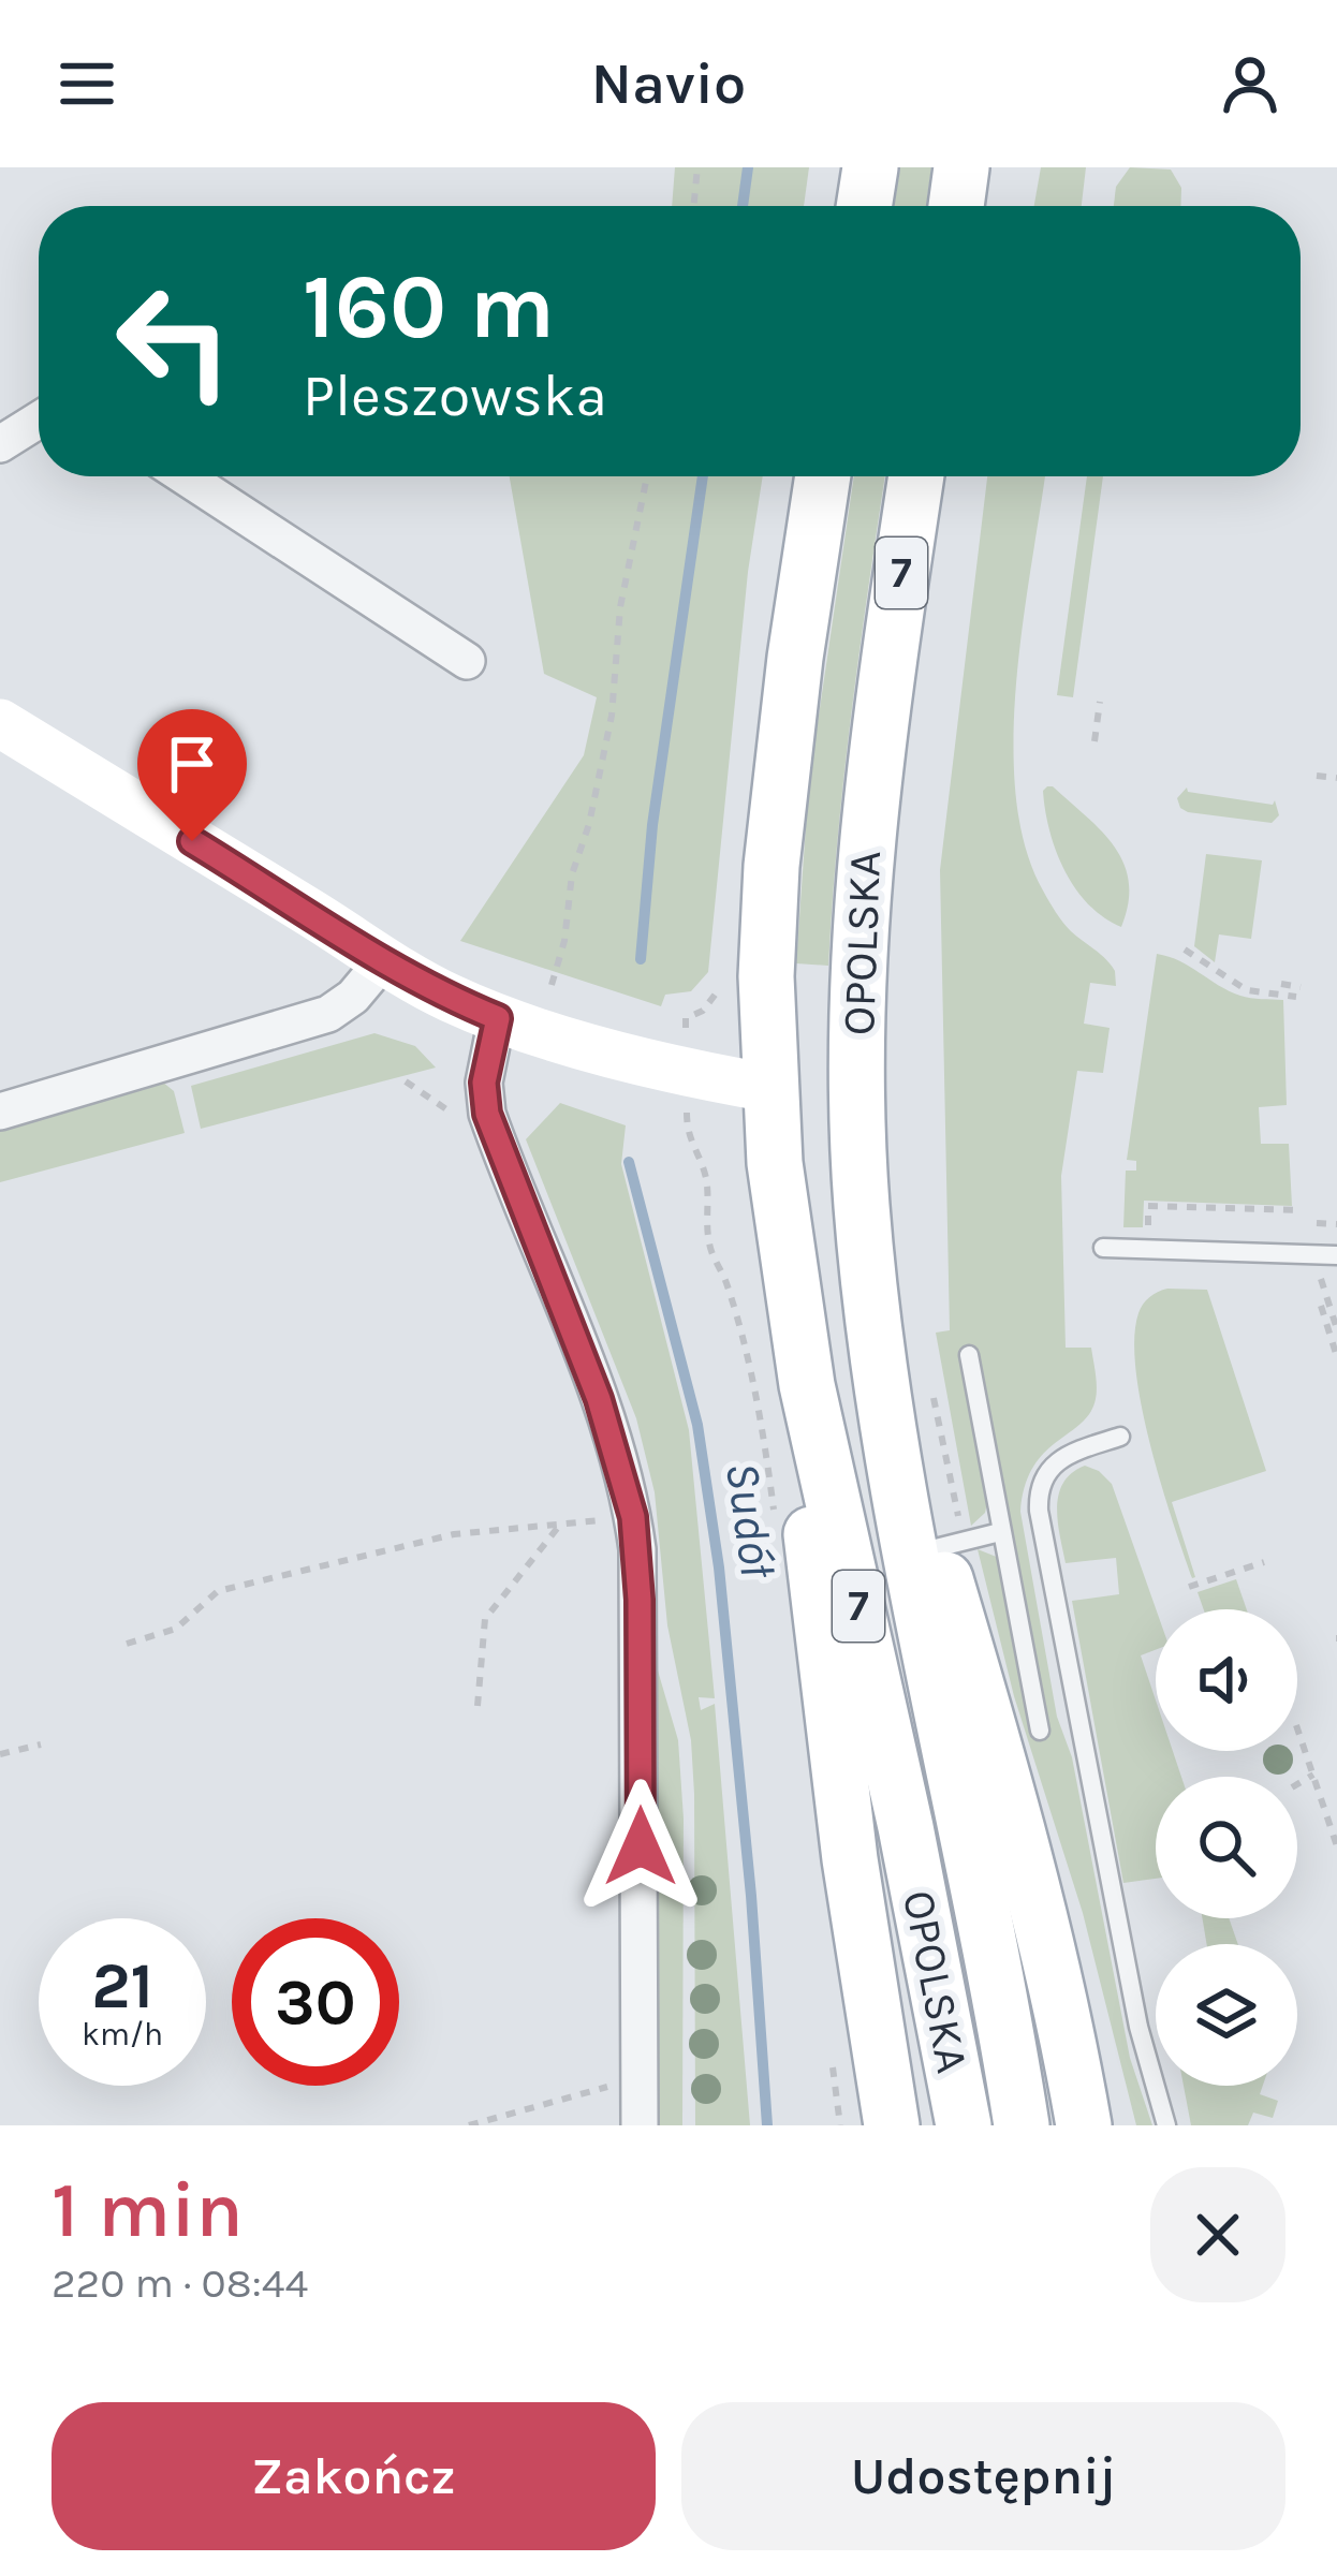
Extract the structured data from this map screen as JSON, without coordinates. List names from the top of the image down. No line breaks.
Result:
{"streets":{"main road":["7","OPOLSKA"]},"water":["Sudół"],"page":{"header":"Navio","turn":["160 m","Pleszowska"],"speed":"21 km/h","limit":"30","heading":["1 min","220 m · 08:44"],"buttons":["Zakończ","Udostępnij"]}}
